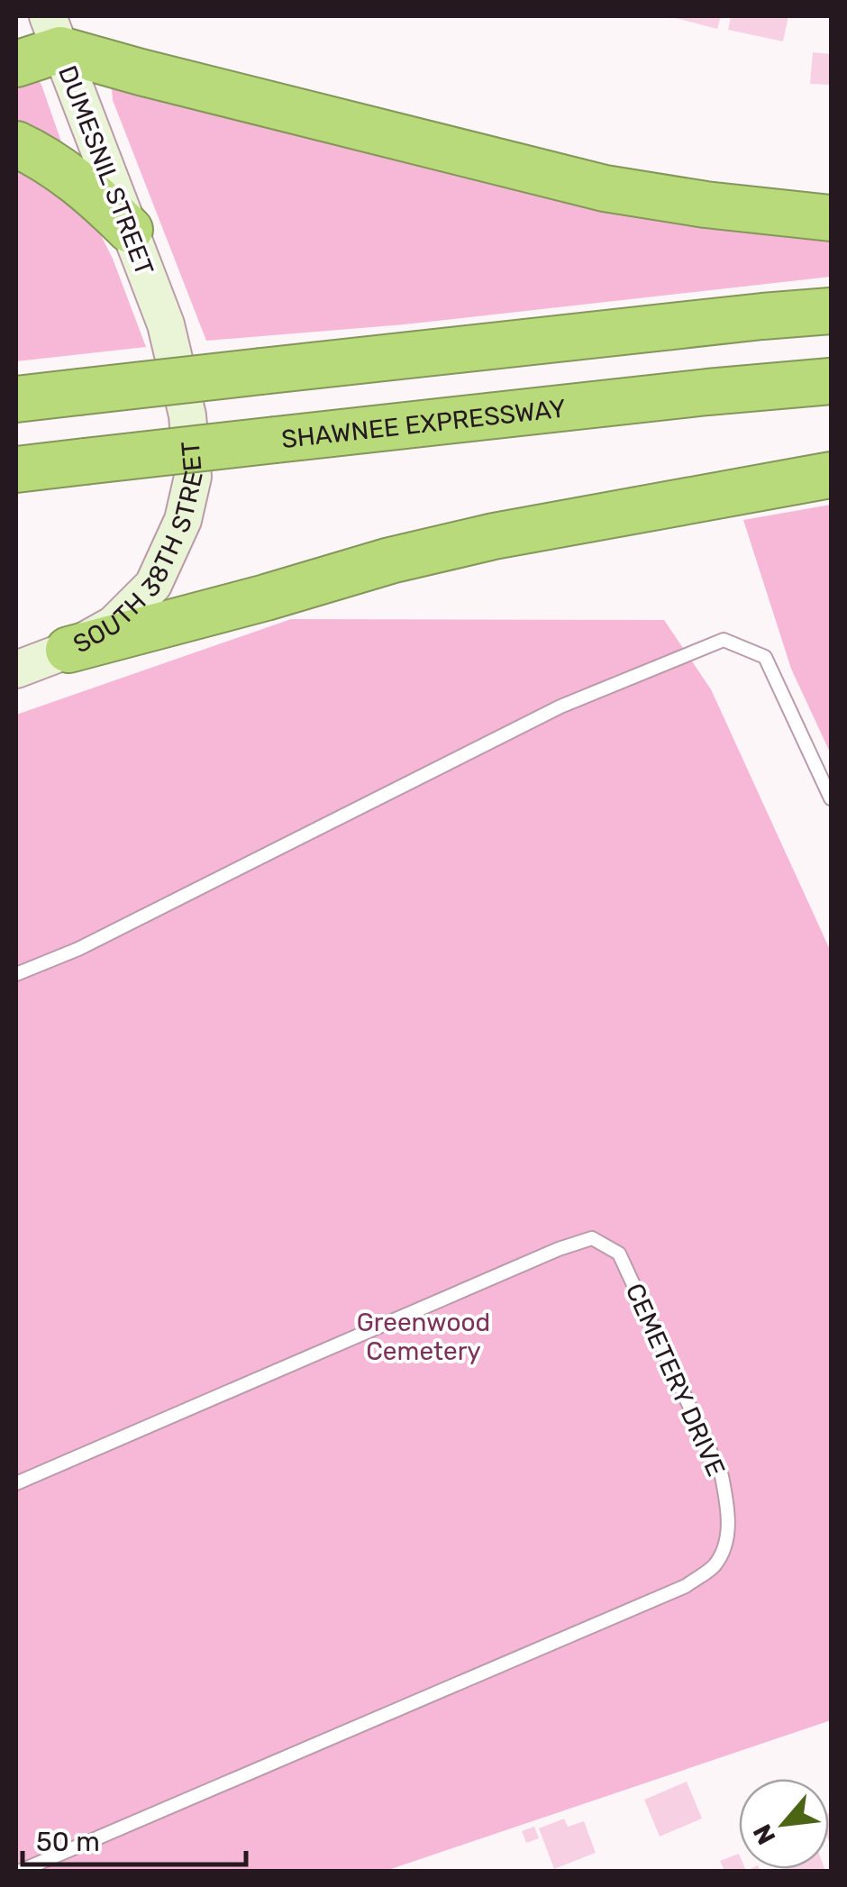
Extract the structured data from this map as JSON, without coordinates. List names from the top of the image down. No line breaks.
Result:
{"streets":{"highway":["SHAWNEE EXPRESSWAY"],"main road":["DUMESNIL STREET","SOUTH 38TH STREET"],"lane":["CEMETERY DRIVE"]},"crossings":[["DUMESNIL STREET","SOUTH 38TH STREET"]],"parks":["Greenwood Cemetery"],"scale_bar":"50 m","north":"bottom left"}
